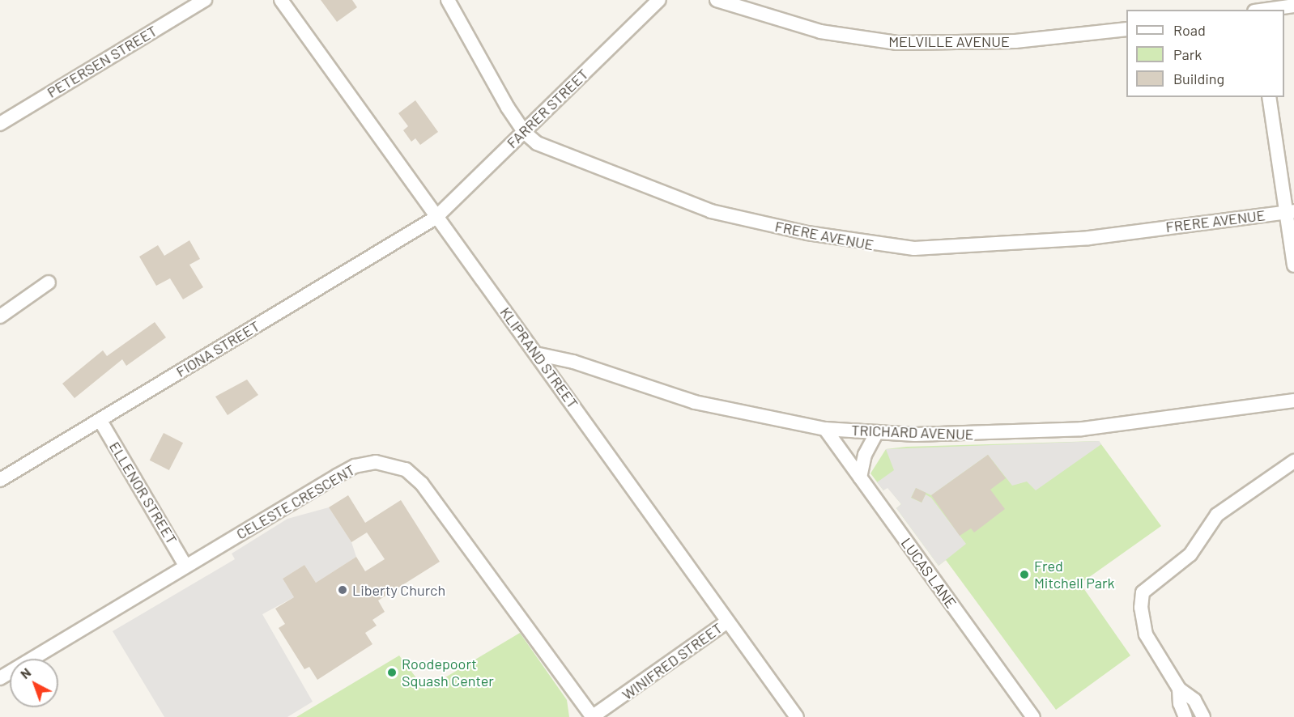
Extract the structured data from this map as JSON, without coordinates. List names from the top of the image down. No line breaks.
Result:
{"streets":{"street":["MELVILLE AVENUE","PETERSEN STREET","FARRER STREET","FRERE AVENUE","FIONA STREET","KLIPRAND STREET","TRICHARD AVENUE","ELLENOR STREET","CELESTE CRESCENT","LUCAS LANE","WINIFRED STREET"]},"crossings":[["FARRER STREET","FRERE AVENUE"],["FARRER STREET","FIONA STREET"],["FARRER STREET","KLIPRAND STREET"],["FIONA STREET","KLIPRAND STREET"],["FIONA STREET","ELLENOR STREET"],["KLIPRAND STREET","TRICHARD AVENUE"],["KLIPRAND STREET","WINIFRED STREET"],["TRICHARD AVENUE","LUCAS LANE"],["ELLENOR STREET","CELESTE CRESCENT"],["CELESTE CRESCENT","WINIFRED STREET"]],"places":["Fred Mitchell Park","Liberty Church","Roodepoort Squash Center"],"legend":["Road","Park","Building"],"north":"top left"}
